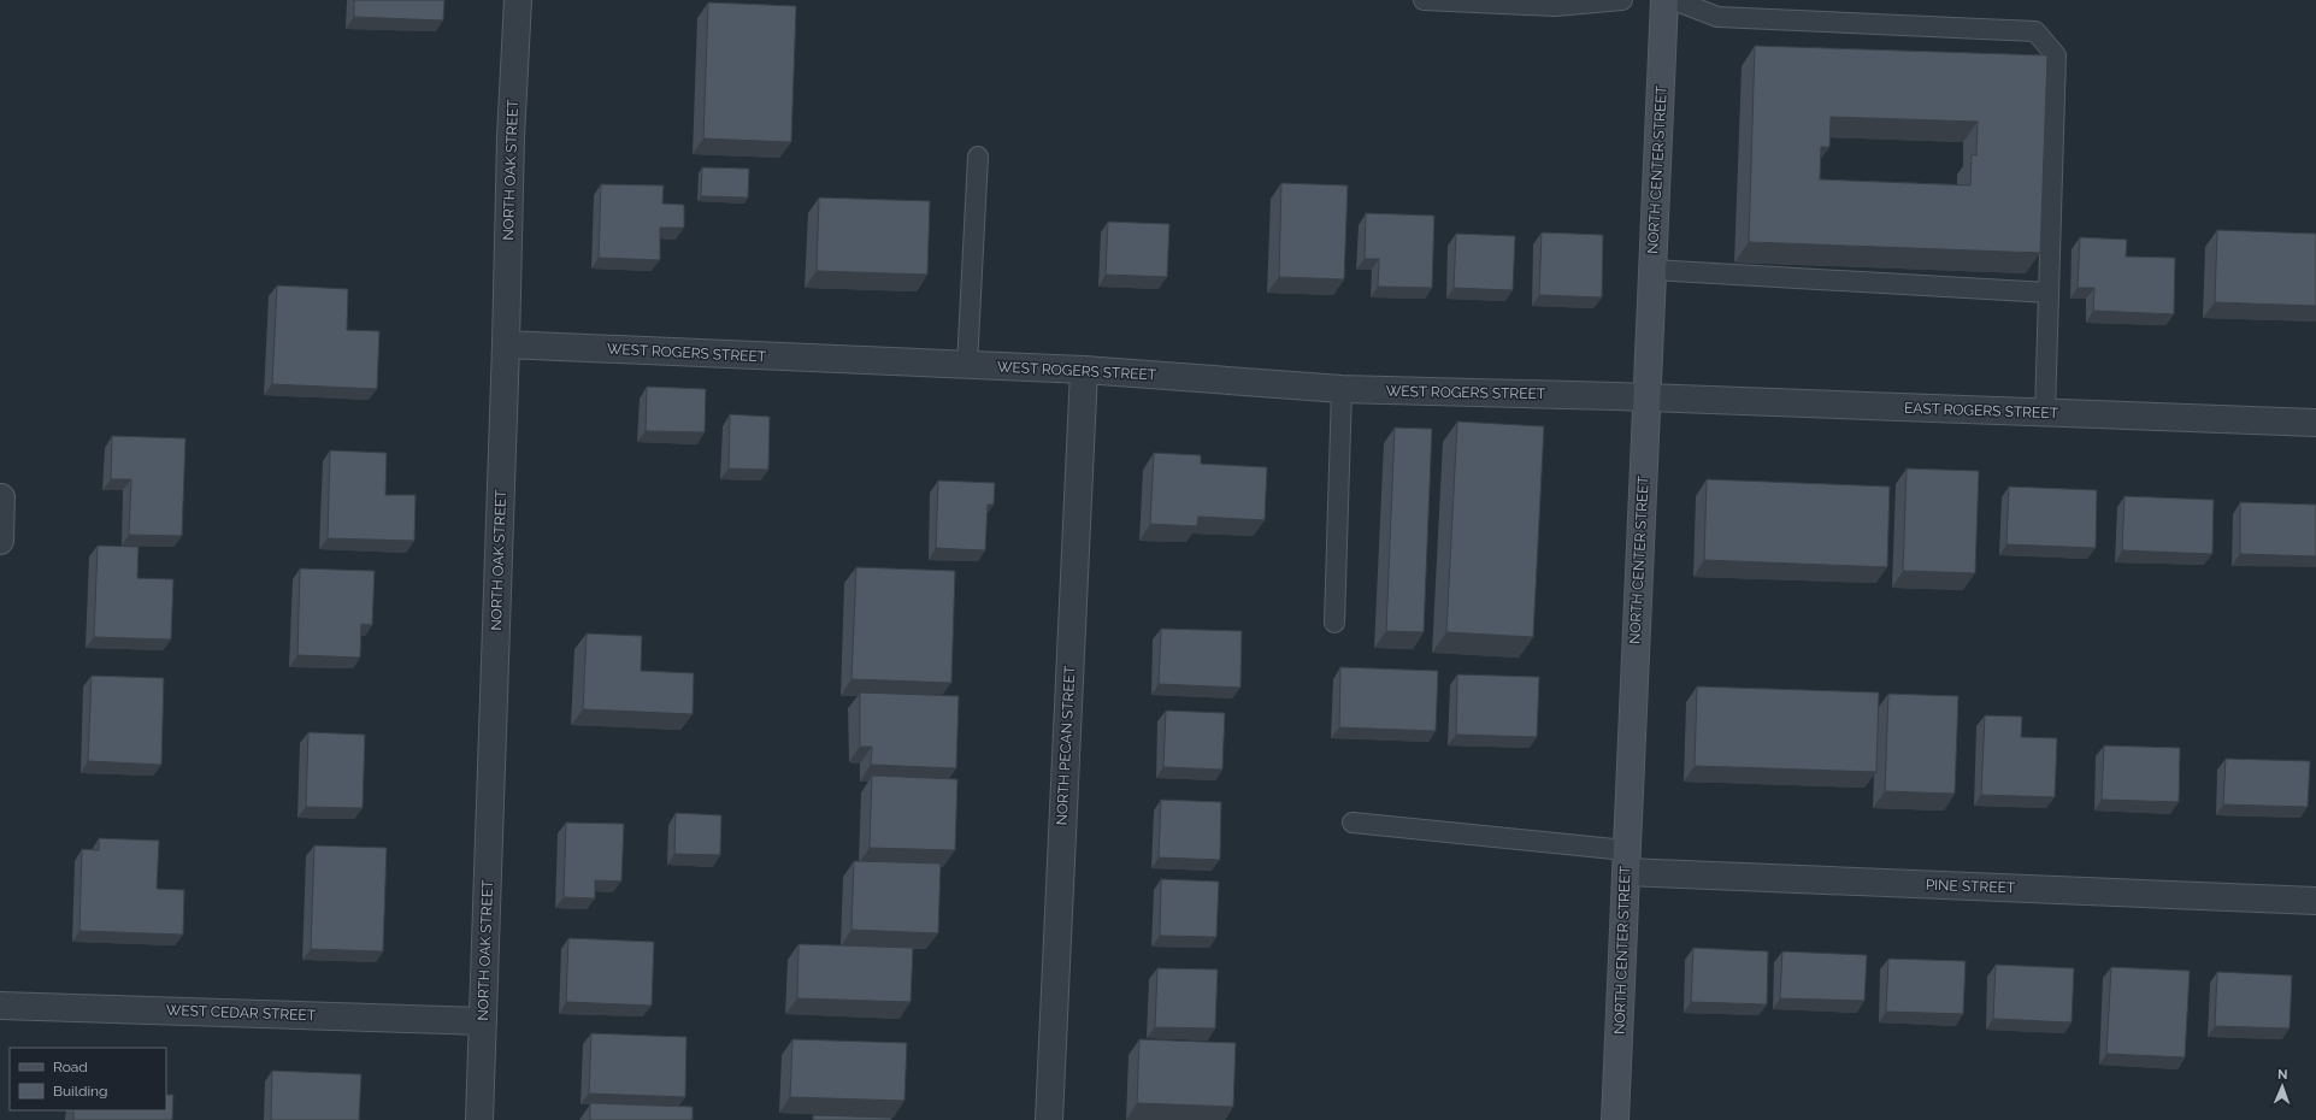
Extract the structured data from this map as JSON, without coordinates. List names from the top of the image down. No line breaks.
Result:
{"streets":{"main road":["NORTH CENTER STREET"],"street":["NORTH OAK STREET","WEST ROGERS STREET","EAST ROGERS STREET","NORTH PECAN STREET","PINE STREET","WEST CEDAR STREET"]},"crossings":[["NORTH OAK STREET","WEST ROGERS STREET"],["NORTH OAK STREET","WEST CEDAR STREET"],["NORTH CENTER STREET","WEST ROGERS STREET"],["NORTH CENTER STREET","EAST ROGERS STREET"],["NORTH CENTER STREET","PINE STREET"],["WEST ROGERS STREET","EAST ROGERS STREET"],["WEST ROGERS STREET","NORTH PECAN STREET"]],"legend":["Road","Building"],"north":"top"}
